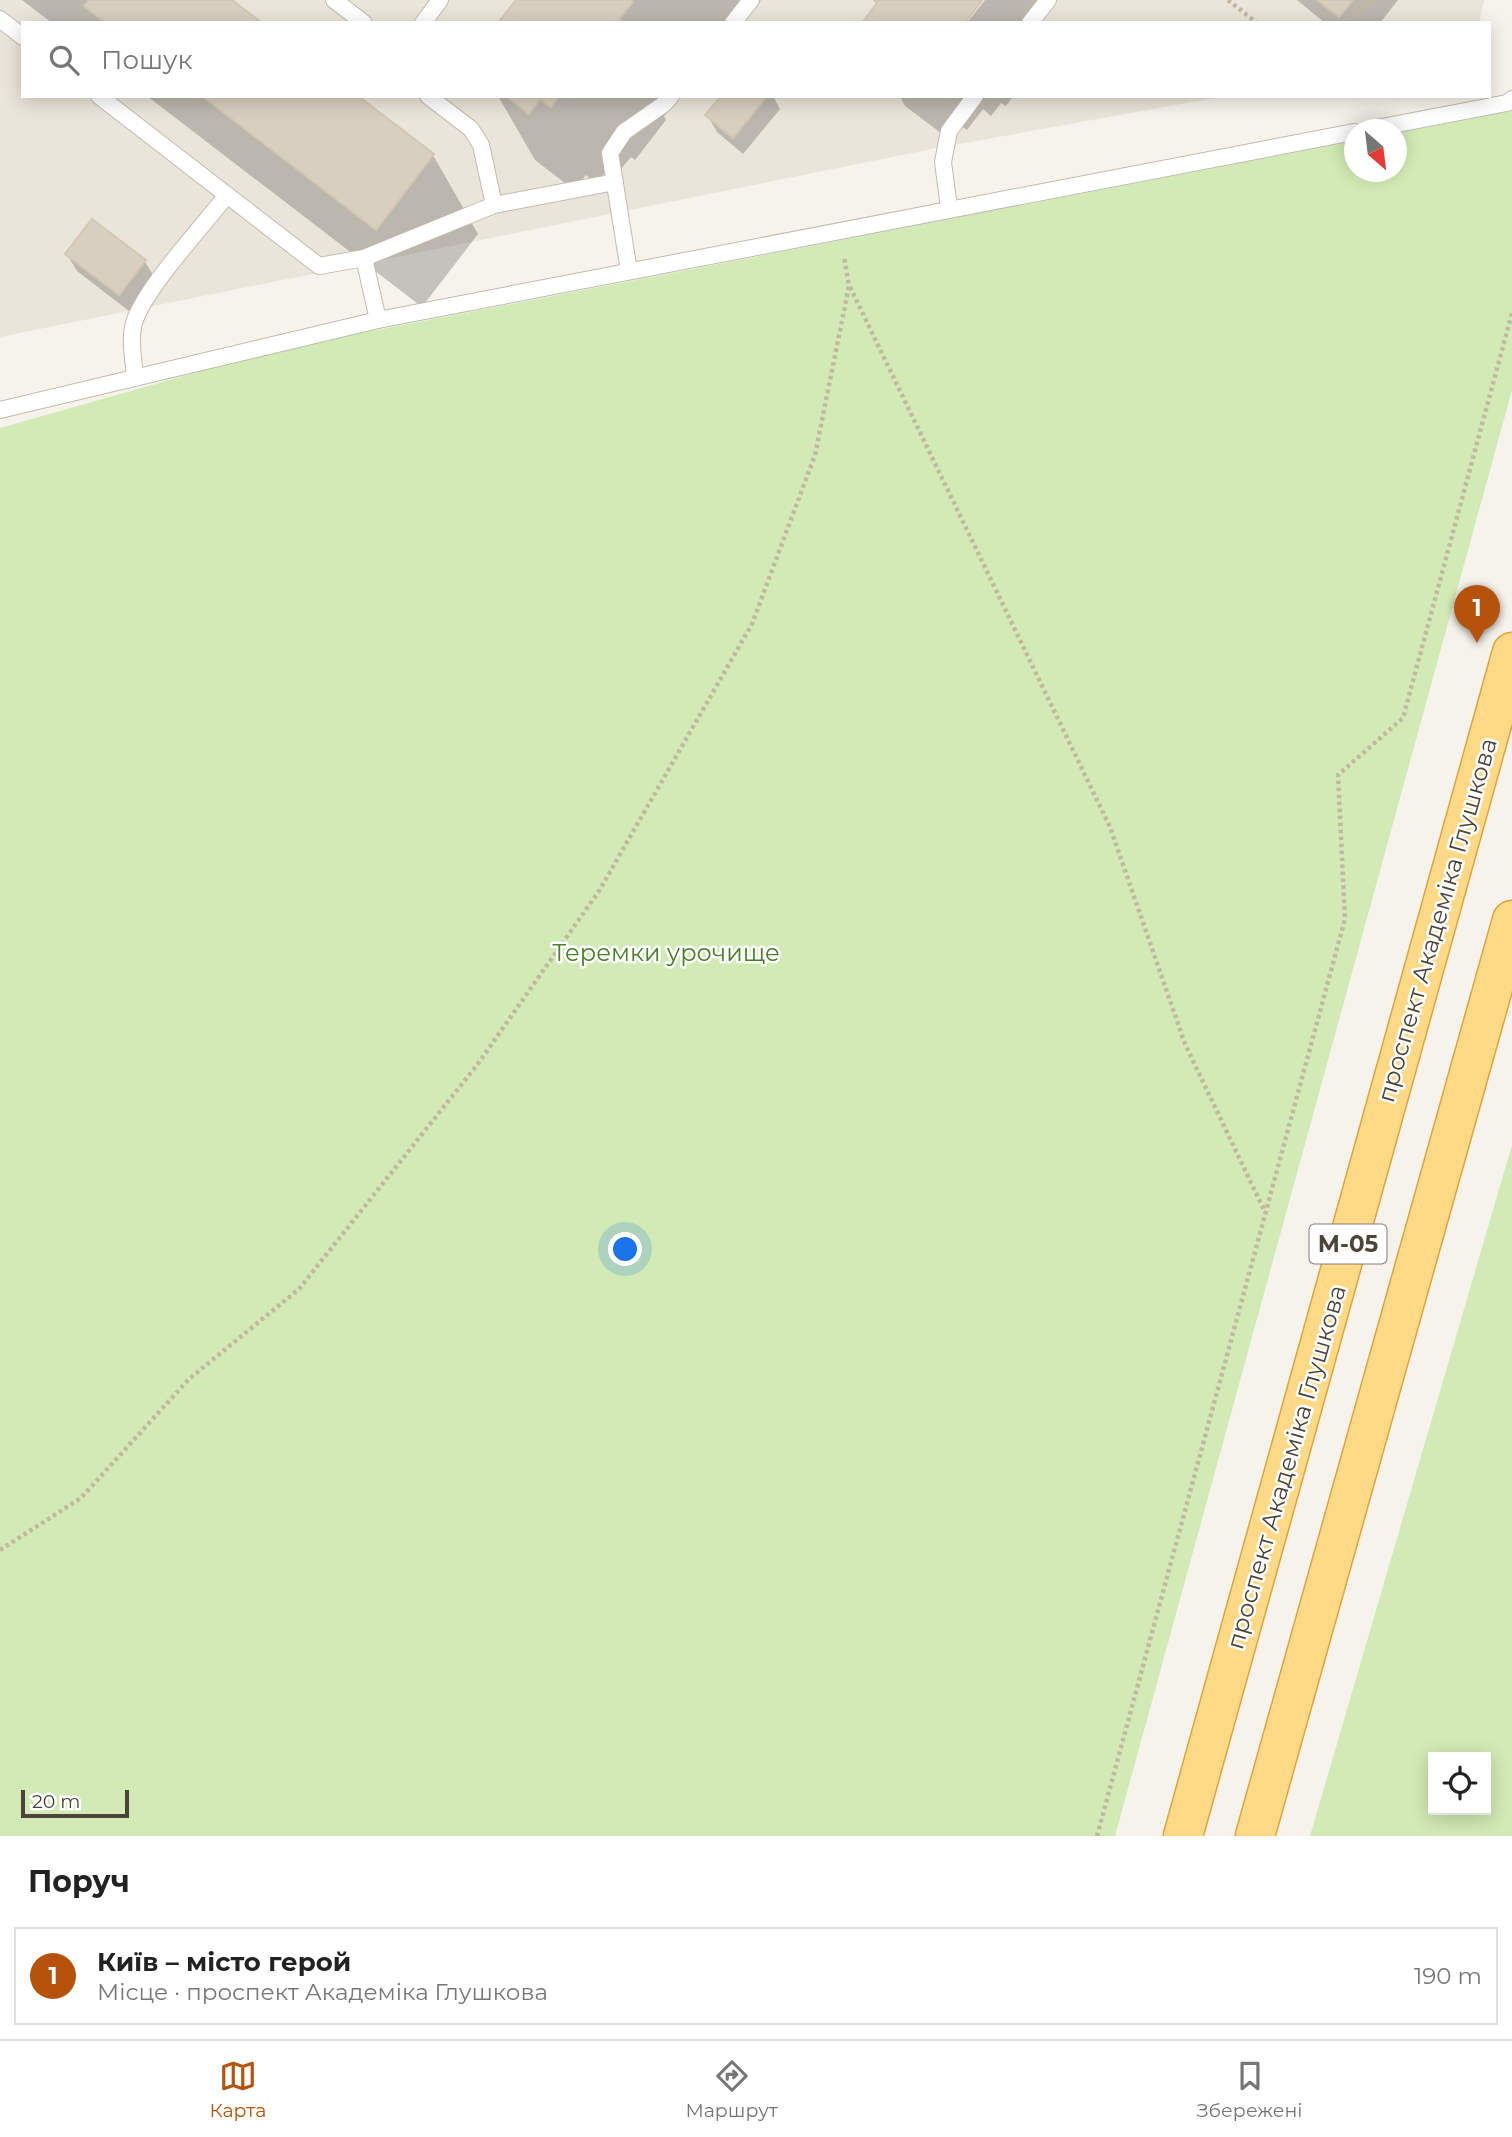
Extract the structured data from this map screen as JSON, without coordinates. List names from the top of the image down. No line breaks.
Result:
{"streets":{"highway":["проспект Академіка Глушкова","М-05"]},"parks":["Теремки урочище"],"scale_bar":"20 m","north":"bottom right","page":{"search":"Пошук","pins":"1","scale":"20 m","heading":"Поруч","list":[{"mark":"1","name":"Київ – місто герой","note":"Місце · проспект Академіка Глушкова","value":"190 m"}],"nav":["Карта","Маршрут","Збережені"]}}
